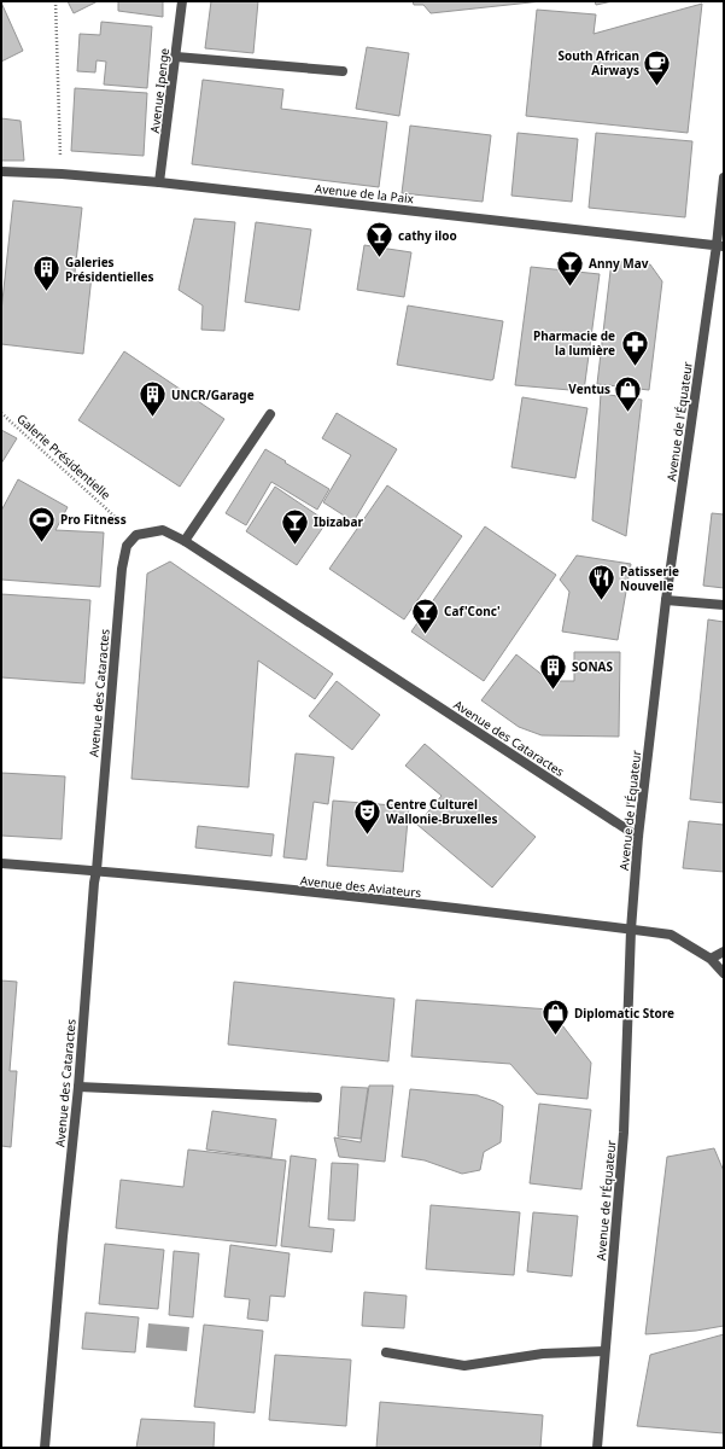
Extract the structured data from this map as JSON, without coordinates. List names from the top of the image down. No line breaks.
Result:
{"streets":{"street":["Avenue Ipenge","Avenue de la Paix","Avenue de l'Équateur","Avenue des Cataractes","Avenue des Aviateurs"],"path":["Galerie Présidentielle"]},"crossings":[["Avenue Ipenge","Avenue de la Paix"],["Avenue de la Paix","Avenue de l'Équateur"],["Avenue de l'Équateur","Avenue des Cataractes"],["Avenue de l'Équateur","Avenue des Aviateurs"],["Galerie Présidentielle","Avenue des Cataractes"],["Avenue des Cataractes","Avenue des Aviateurs"]],"places":{"cafe":["South African Airways"],"bar":["cathy iloo","Anny Mav","Ibizabar","Caf'Conc'"],"building":["Galeries Présidentielles","UNCR/Garage","SONAS"],"pharmacy":["Pharmacie de la lumière"],"shop":["Ventus","Diplomatic Store"],"sports":["Pro Fitness"],"restaurant":["Patisserie Nouvelle"],"theatre":["Centre Culturel Wallonie-Bruxelles"]}}
